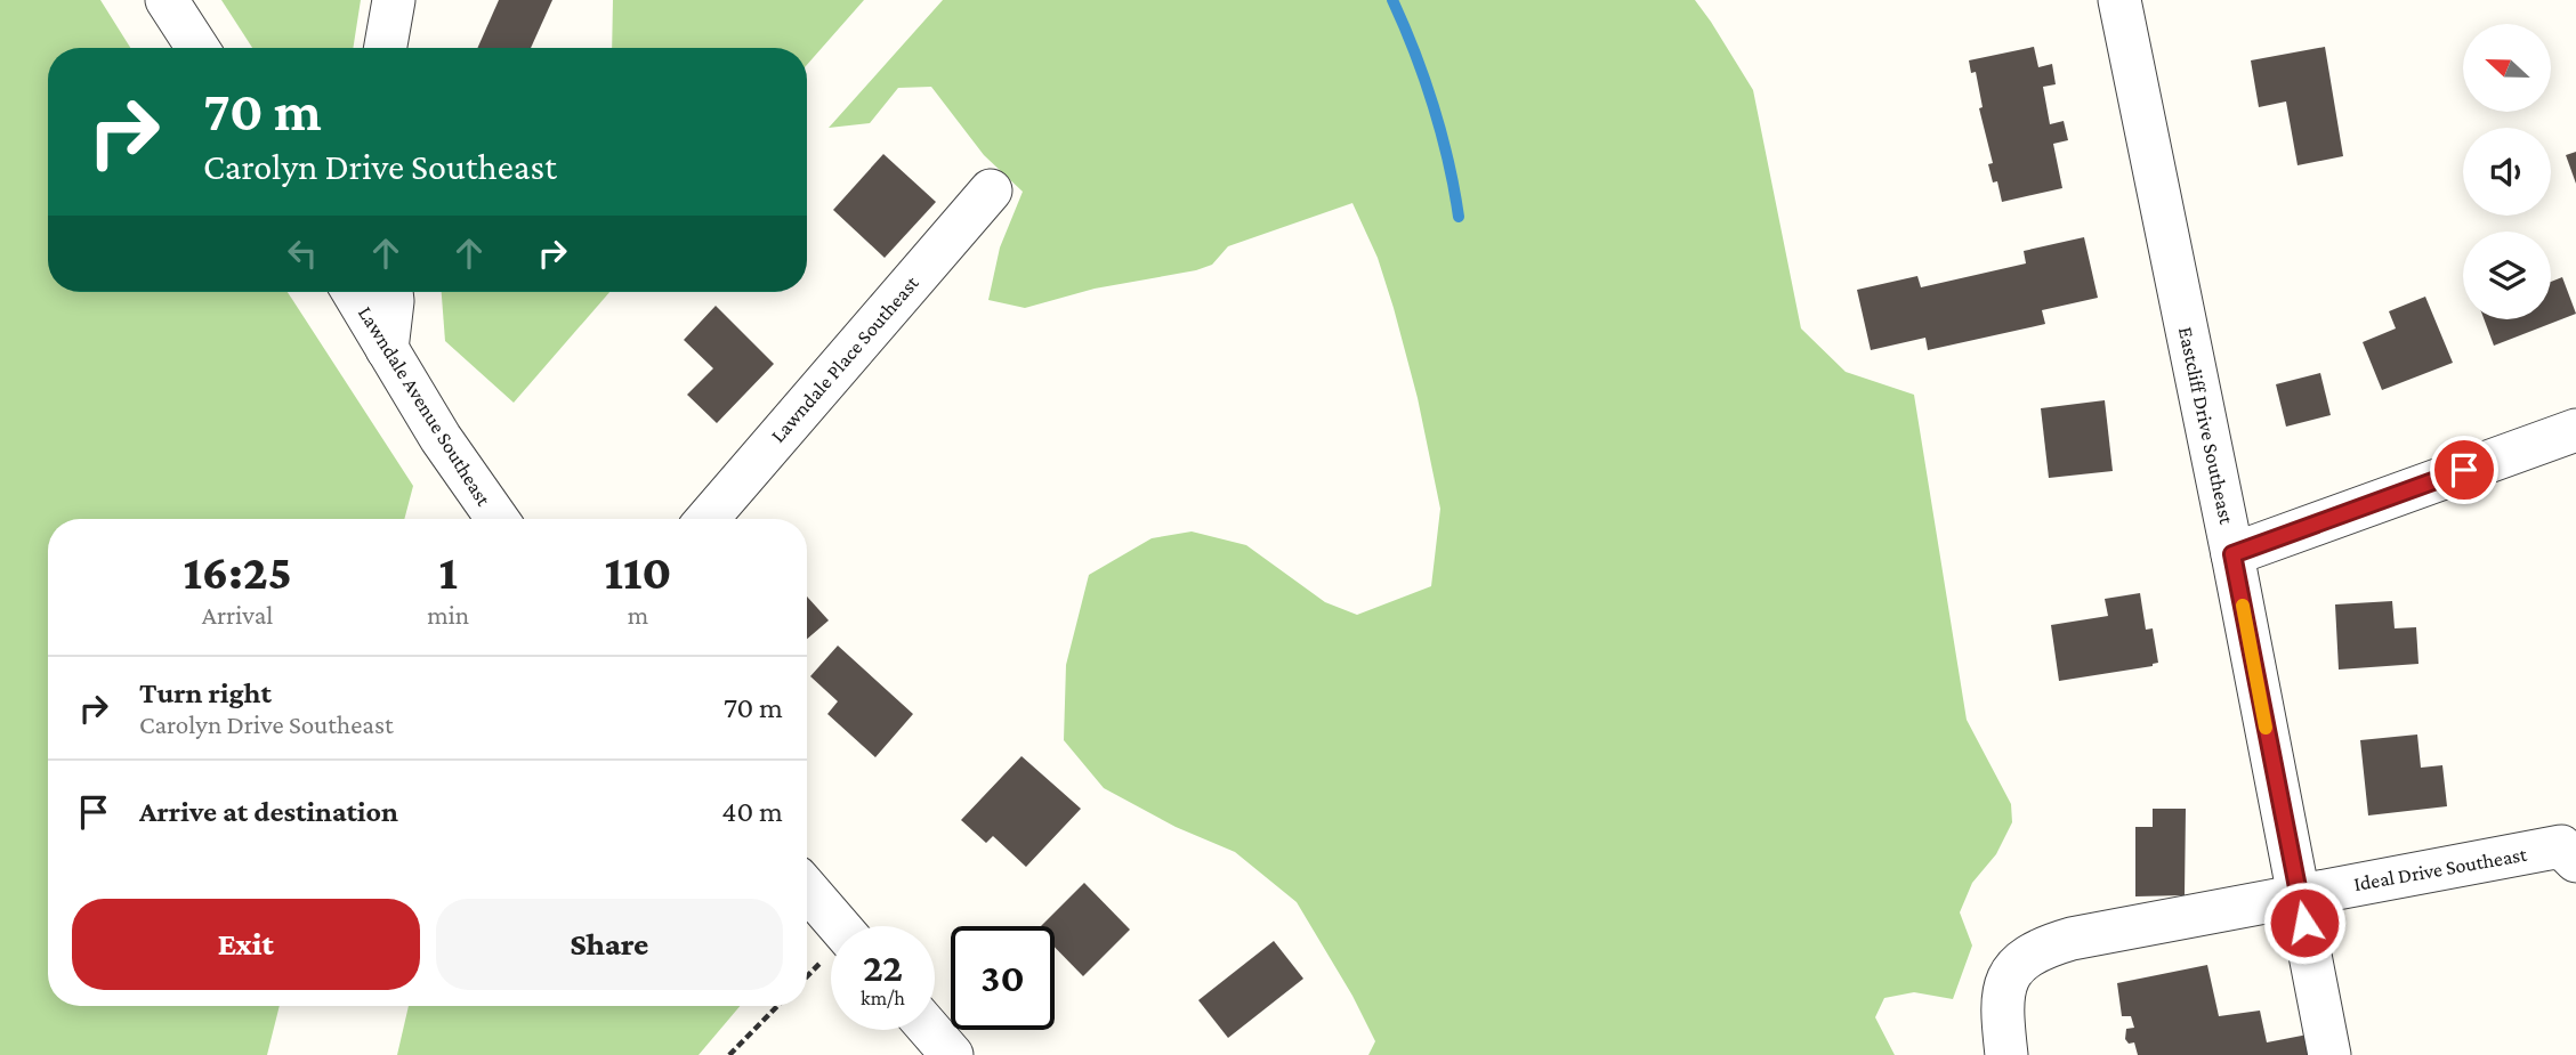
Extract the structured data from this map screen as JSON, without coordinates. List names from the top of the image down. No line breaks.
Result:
{"streets":{"street":["Lawndale Place Southeast","Lawndale Avenue Southeast","Eastcliff Drive Southeast","Ideal Drive Southeast"]},"crossings":[["Eastcliff Drive Southeast","Ideal Drive Southeast"]],"north":"left","page":{"turn":["70 m","Carolyn Drive Southeast"],"eta":["16:25","Arrival","1","min","110","m"],"list":[{"name":"Turn right","note":"Carolyn Drive Southeast","value":"70 m"},{"name":"Arrive at destination","value":"40 m"}],"buttons":["Exit","Share"],"speed":"22 km/h","limit":"30"}}
